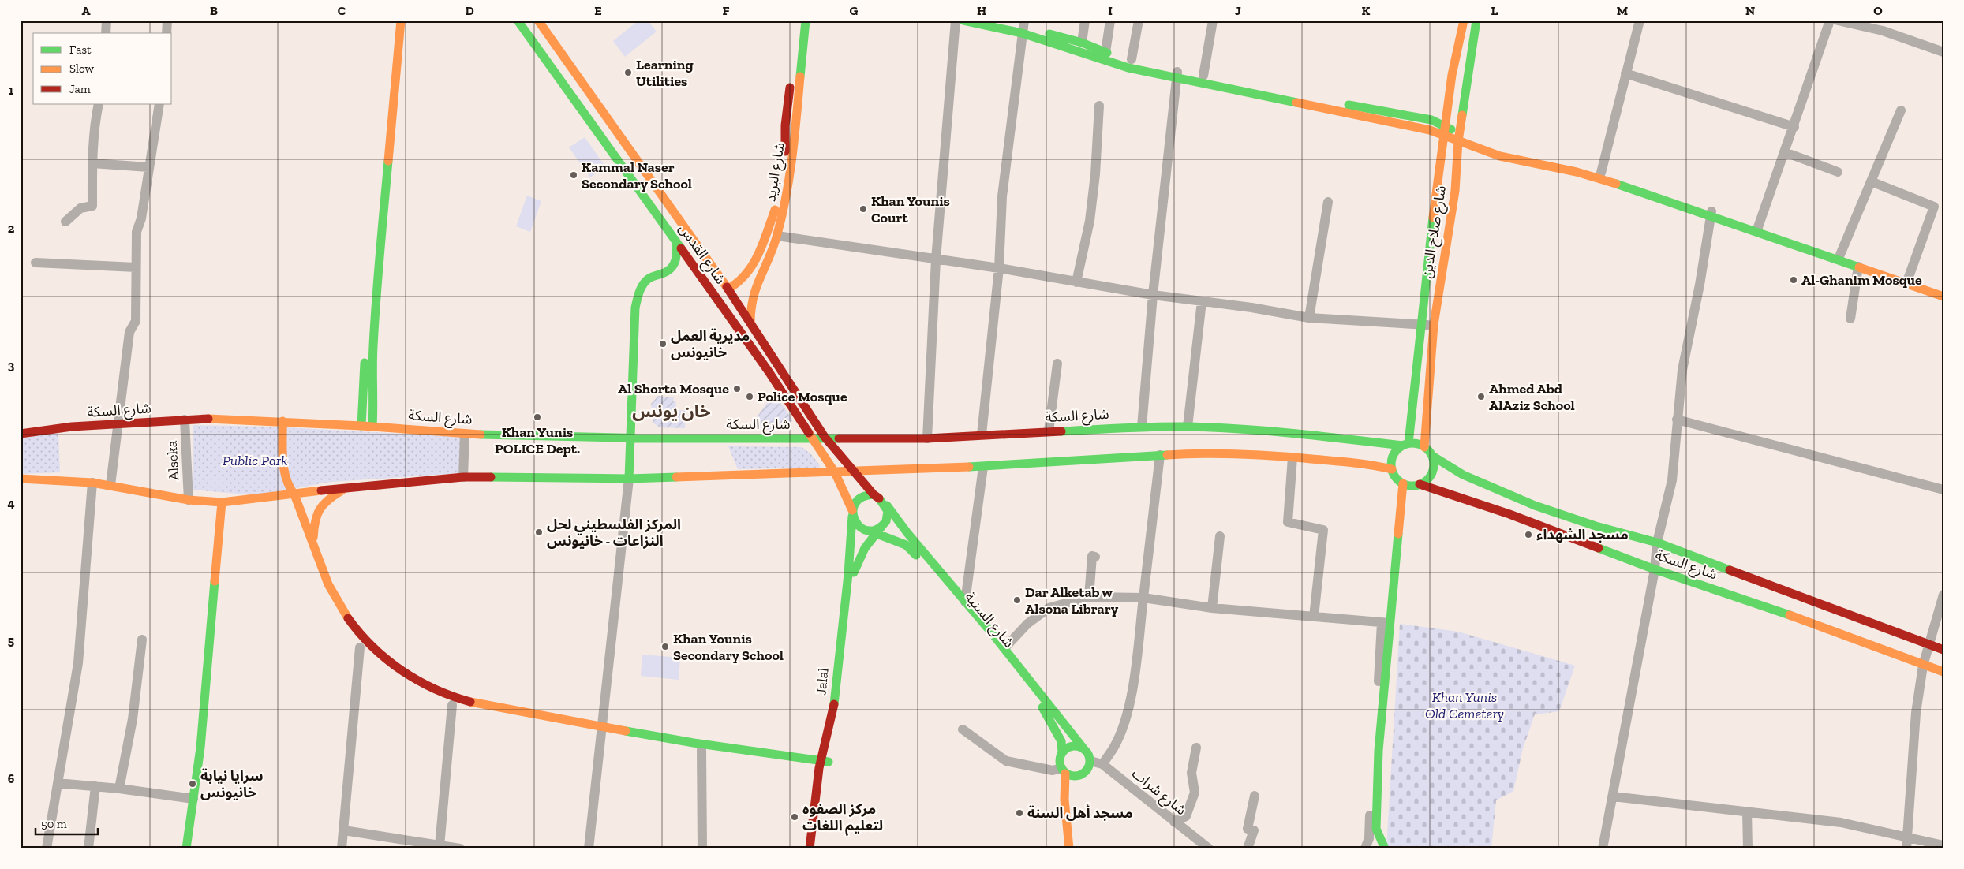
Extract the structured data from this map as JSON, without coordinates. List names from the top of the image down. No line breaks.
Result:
{"streets":{"main road":["شارع البريد","شارع صلاح الدين","شارع القدس","شارع السكة","شارع السنية","Jalal"],"street":["Alseka","شارع شراب"]},"crossings":[["شارع البريد","شارع القدس"],["شارع صلاح الدين","شارع السكة"],["شارع القدس","شارع السكة"],["شارع القدس","شارع السنية"],["شارع القدس","Jalal"],["شارع السكة","Alseka"],["شارع السنية","Jalal"],["شارع السنية","شارع شراب"]],"districts":["خان يونس"],"parks":["Public Park","Khan Yunis Old Cemetery"],"places":["Learning Utilities","Kammal Naser Secondary School","Khan Younis Court","Al-Ghanim Mosque","مديرية العمل خانيونس","Al Shorta Mosque","Police Mosque","Ahmed Abd AlAziz School","Khan Yunis POLICE Dept.","المركز الفلسطيني لحل النزاعات - خانيونس","مسجد الشهداء","Dar Alketab w Alsona Library","Khan Younis Secondary School","سرايا نيابة خانيونس","مسجد أهل السنة","مركز الصفوه لتعليم اللغات"],"legend":["Fast","Slow","Jam"],"scale_bar":"50 m","grid":{"columns":["A","B","C","D","E","F","G","H","I","J","K","L","M","N","O"],"rows":["1","2","3","4","5","6"]}}
